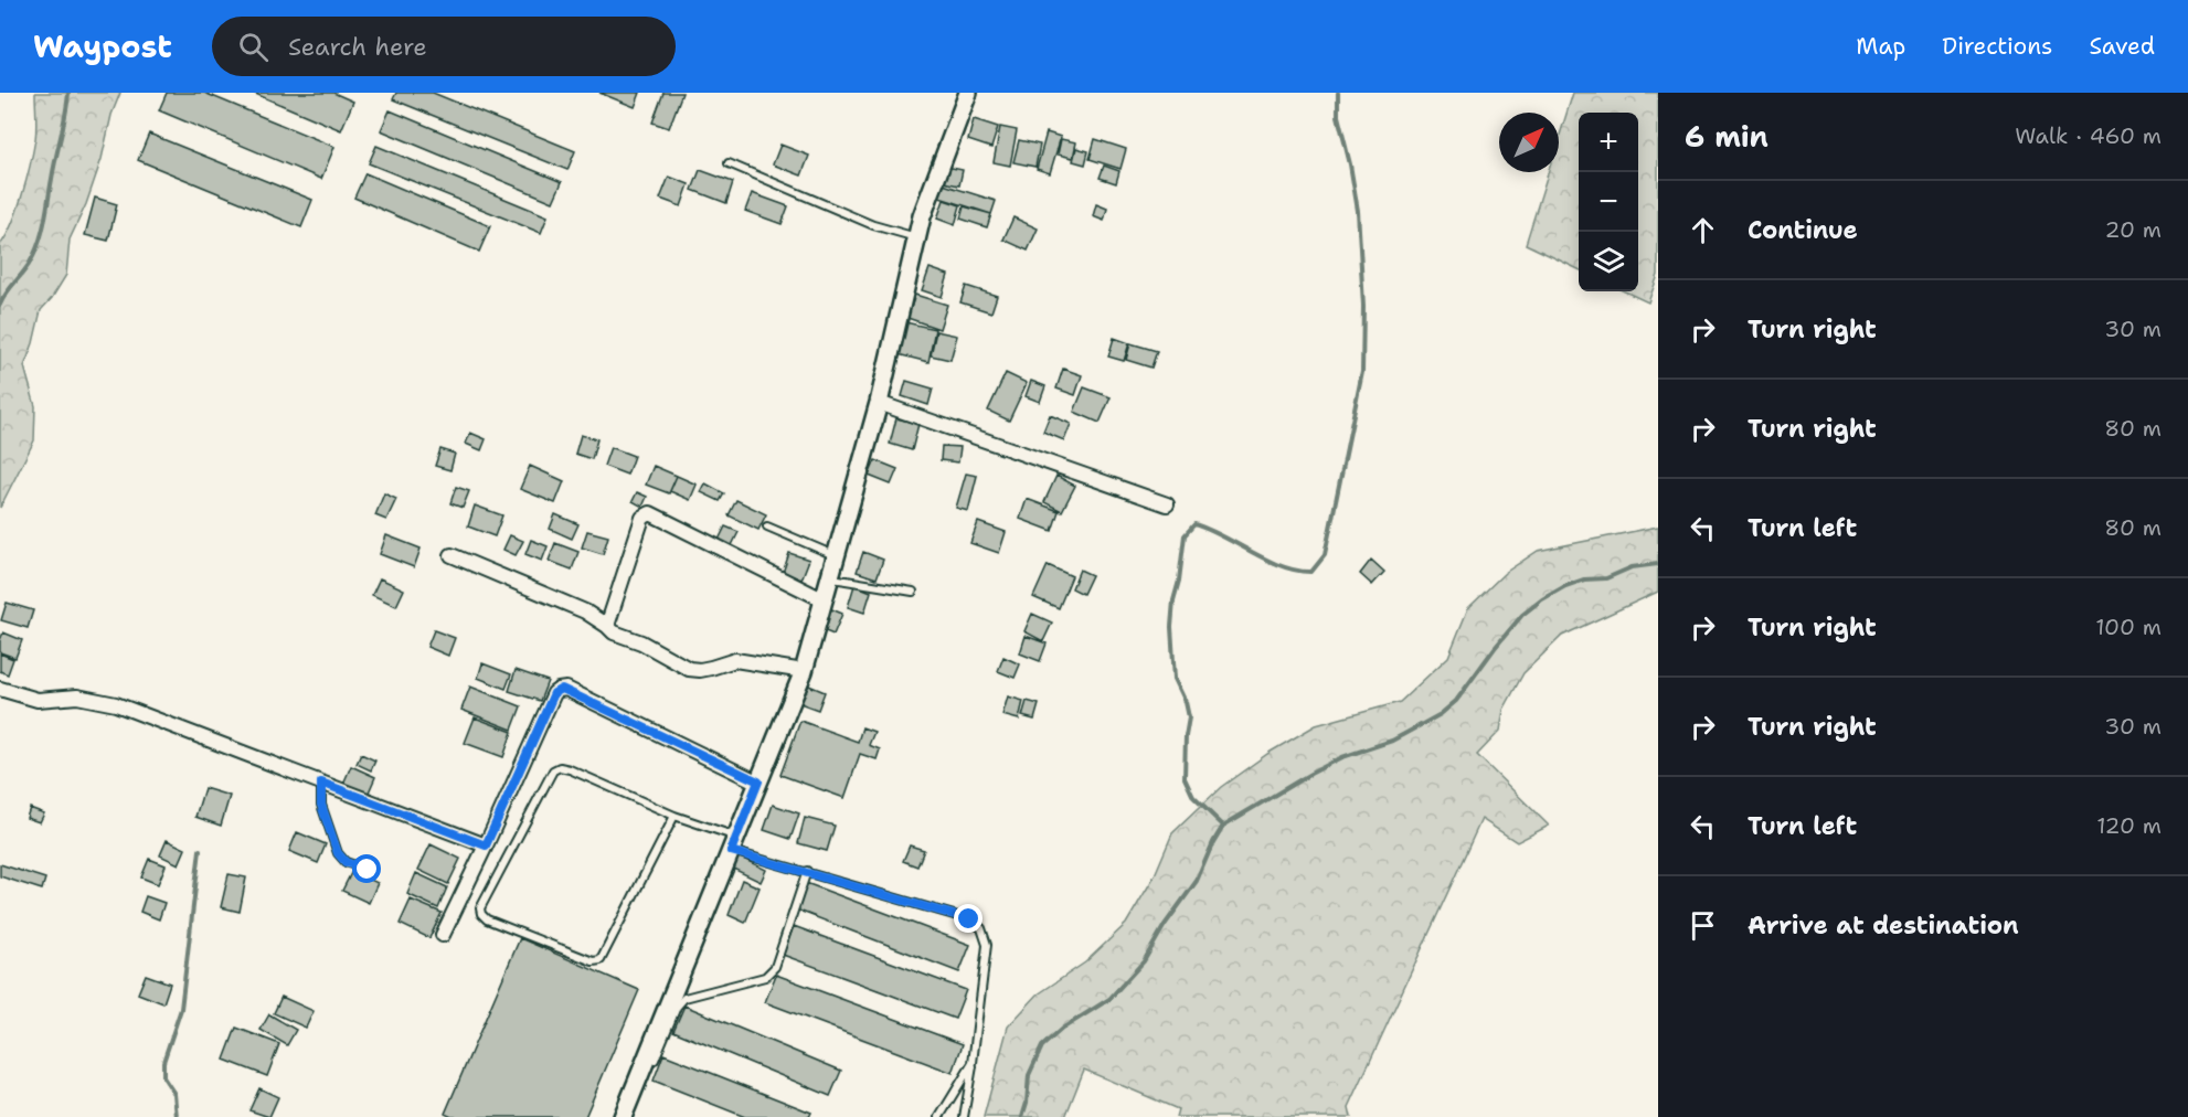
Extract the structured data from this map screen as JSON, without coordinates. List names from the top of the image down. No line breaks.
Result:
{"north":"top right","page":{"header":"Waypost","search":"Search here","nav":["Map","Directions","Saved"],"heading":["6 min","Walk · 460 m"],"map_buttons":["+","−"],"list":[["Continue","20 m"],["Turn right","30 m"],["Turn right","80 m"],["Turn left","80 m"],["Turn right","100 m"],["Turn right","30 m"],["Turn left","120 m"],"Arrive at destination"]}}
